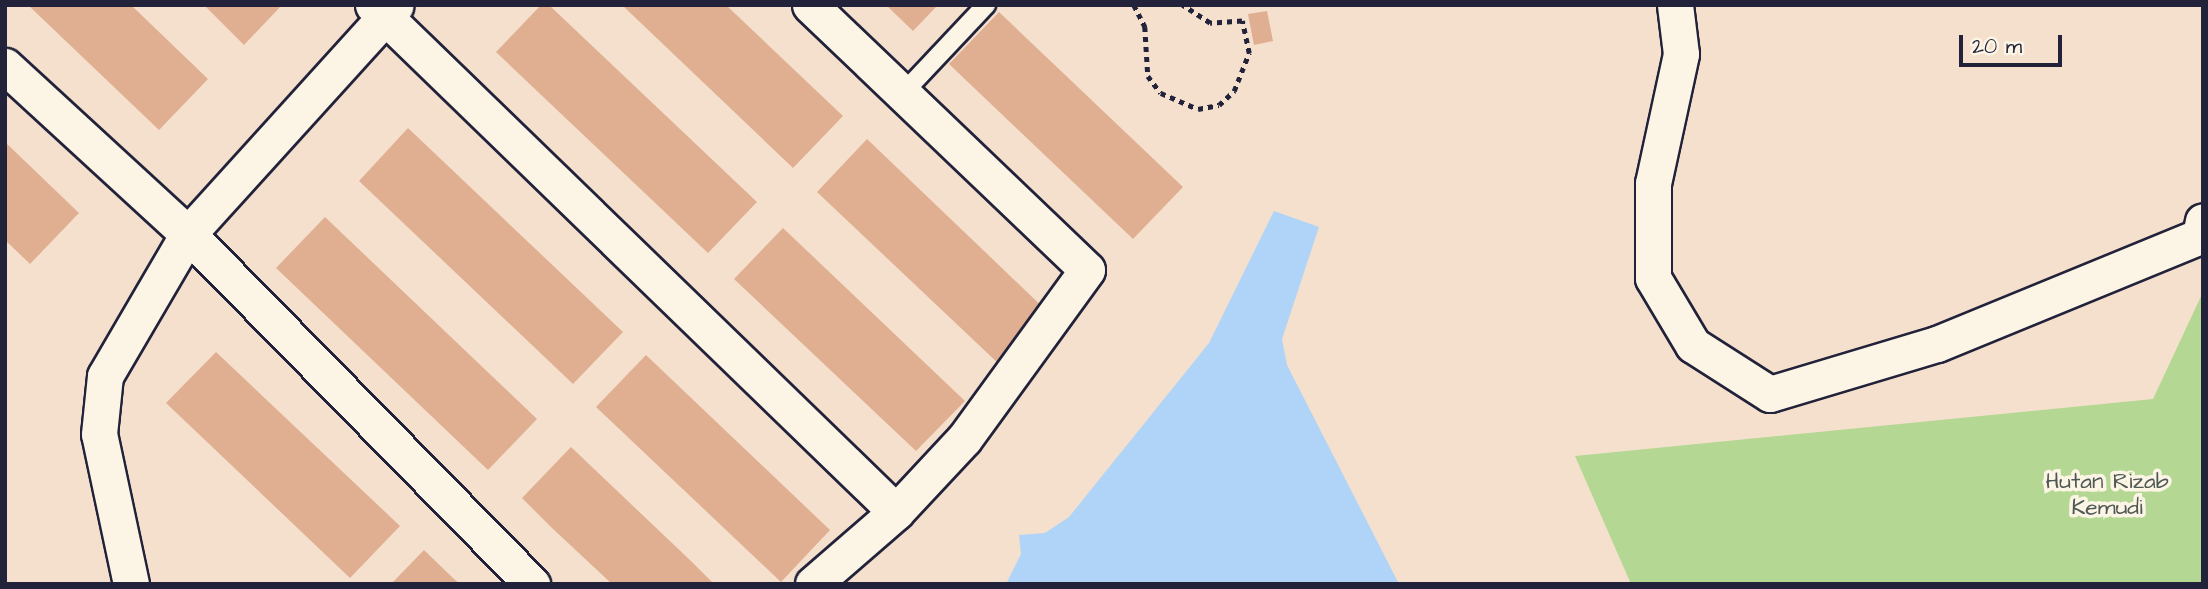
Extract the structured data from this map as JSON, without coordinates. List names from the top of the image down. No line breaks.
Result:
{"parks":["Hutan Rizab Kemudi"],"scale_bar":"20 m"}
